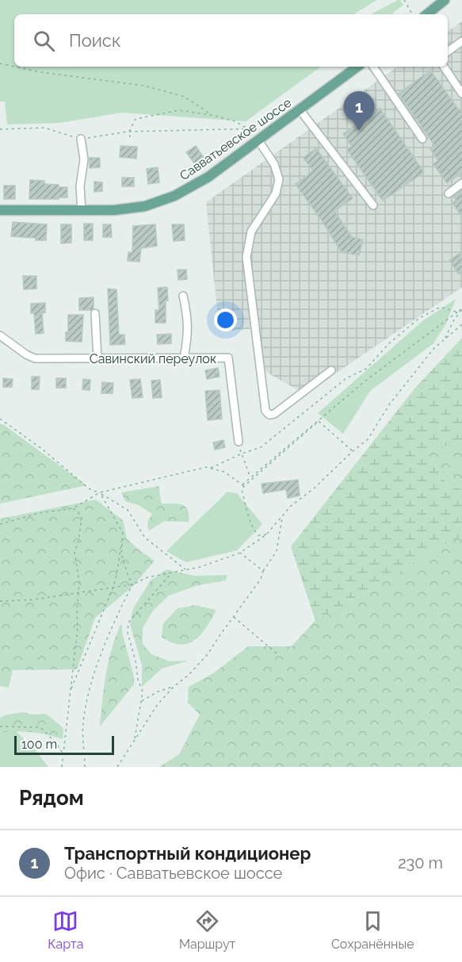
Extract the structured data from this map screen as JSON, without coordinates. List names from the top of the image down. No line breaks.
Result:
{"streets":{"main road":["Савватьевское шоссе"],"street":["Савинский переулок"]},"scale_bar":"100 m","page":{"search":"Поиск","pins":"1","scale":"100 m","heading":"Рядом","list":[{"mark":"1","name":"Транспортный кондиционер","note":"Офис · Савватьевское шоссе","value":"230 m"}],"nav":["Карта","Маршрут","Сохранённые"]}}
